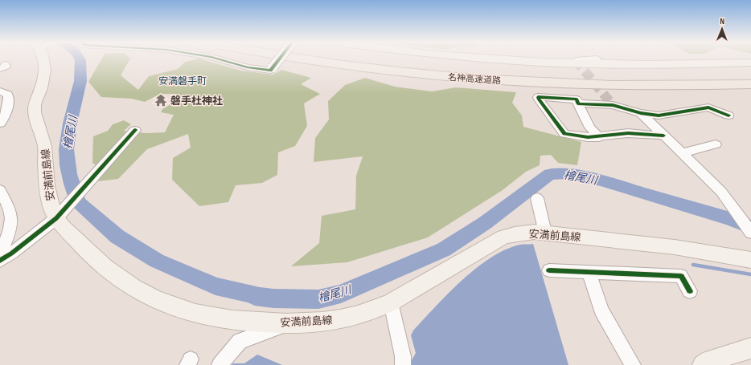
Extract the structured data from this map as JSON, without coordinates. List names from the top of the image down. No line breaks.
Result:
{"streets":{"highway":["名神高速道路"],"main road":["安満前島線"]},"districts":["安満磐手町"],"water":["檜尾川"],"places":{"temple":["磐手杜神社"]},"north":"top"}
